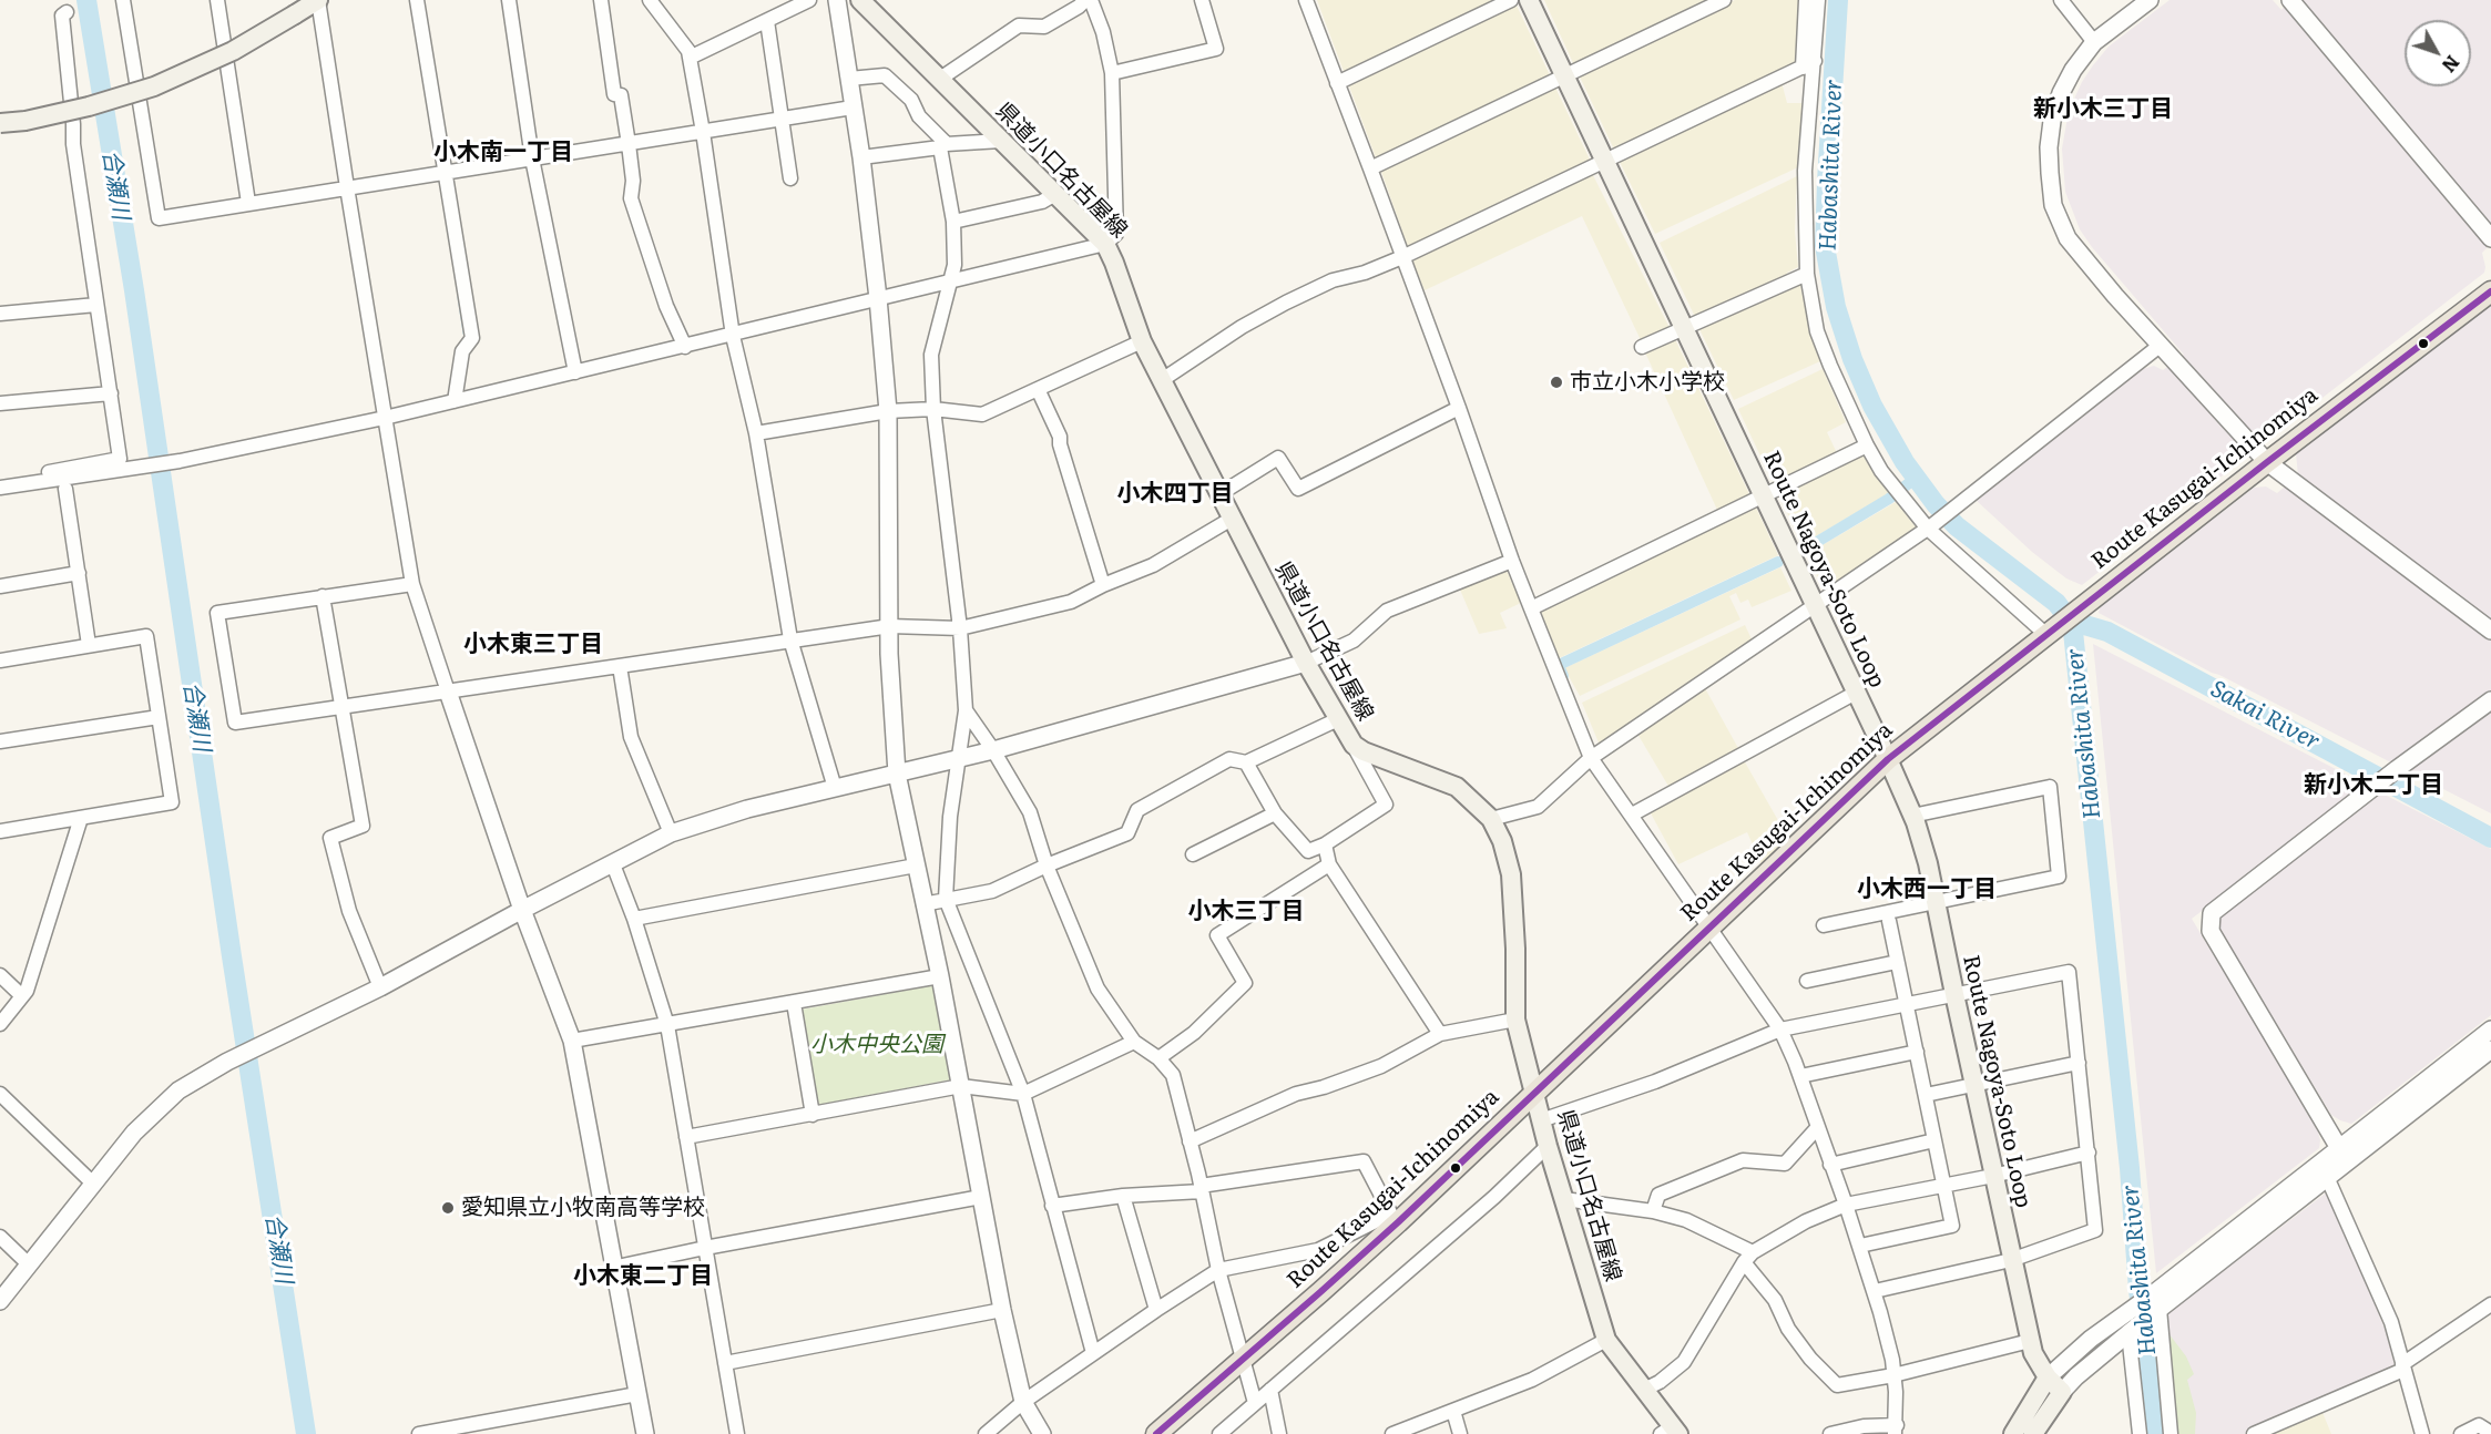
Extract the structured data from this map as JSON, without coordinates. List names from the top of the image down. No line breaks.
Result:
{"streets":{"main road":["県道小口名古屋線","Route Kasugai-Ichinomiya","Route Nagoya-Soto Loop"]},"crossings":[["県道小口名古屋線","Route Kasugai-Ichinomiya"],["Route Kasugai-Ichinomiya","Route Nagoya-Soto Loop"]],"districts":["新小木三丁目","小木南一丁目","小木四丁目","小木東三丁目","新小木二丁目","小木西一丁目","小木三丁目","小木東二丁目"],"water":["Habashita River","合瀬川","Sakai River"],"parks":["小木中央公園"],"places":["市立小木小学校","愛知県立小牧南高等学校"],"north":"bottom right"}
